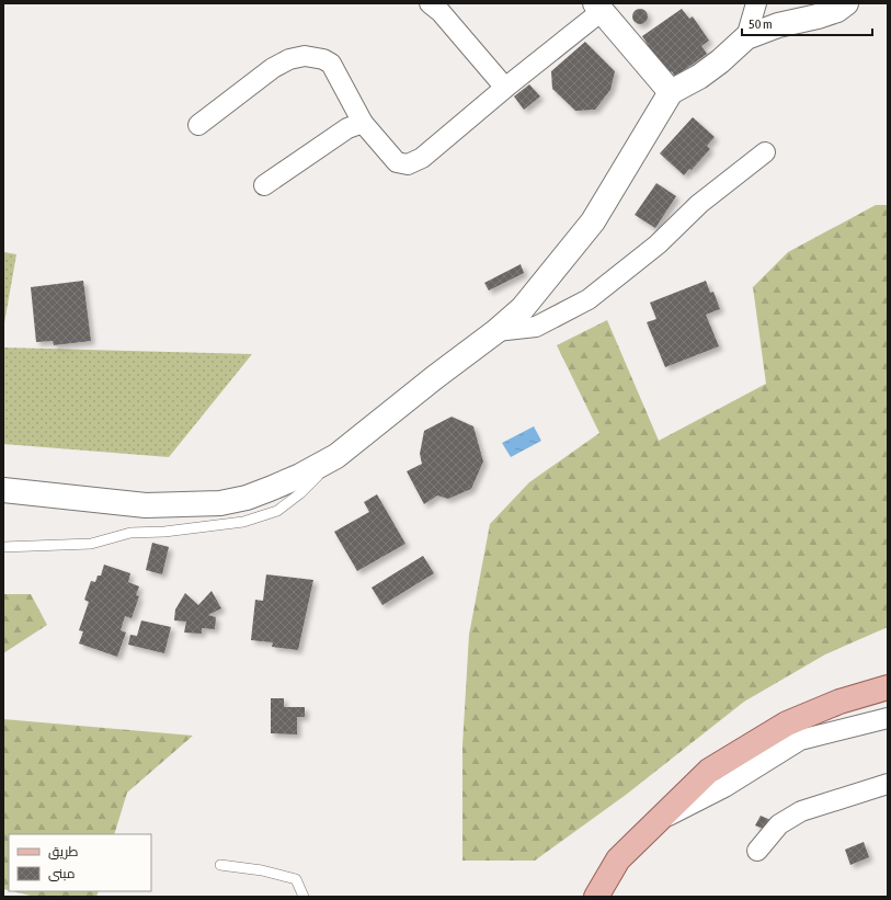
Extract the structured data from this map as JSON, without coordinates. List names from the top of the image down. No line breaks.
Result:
{"legend":["طريق","مبنى"],"scale_bar":"50 m"}
